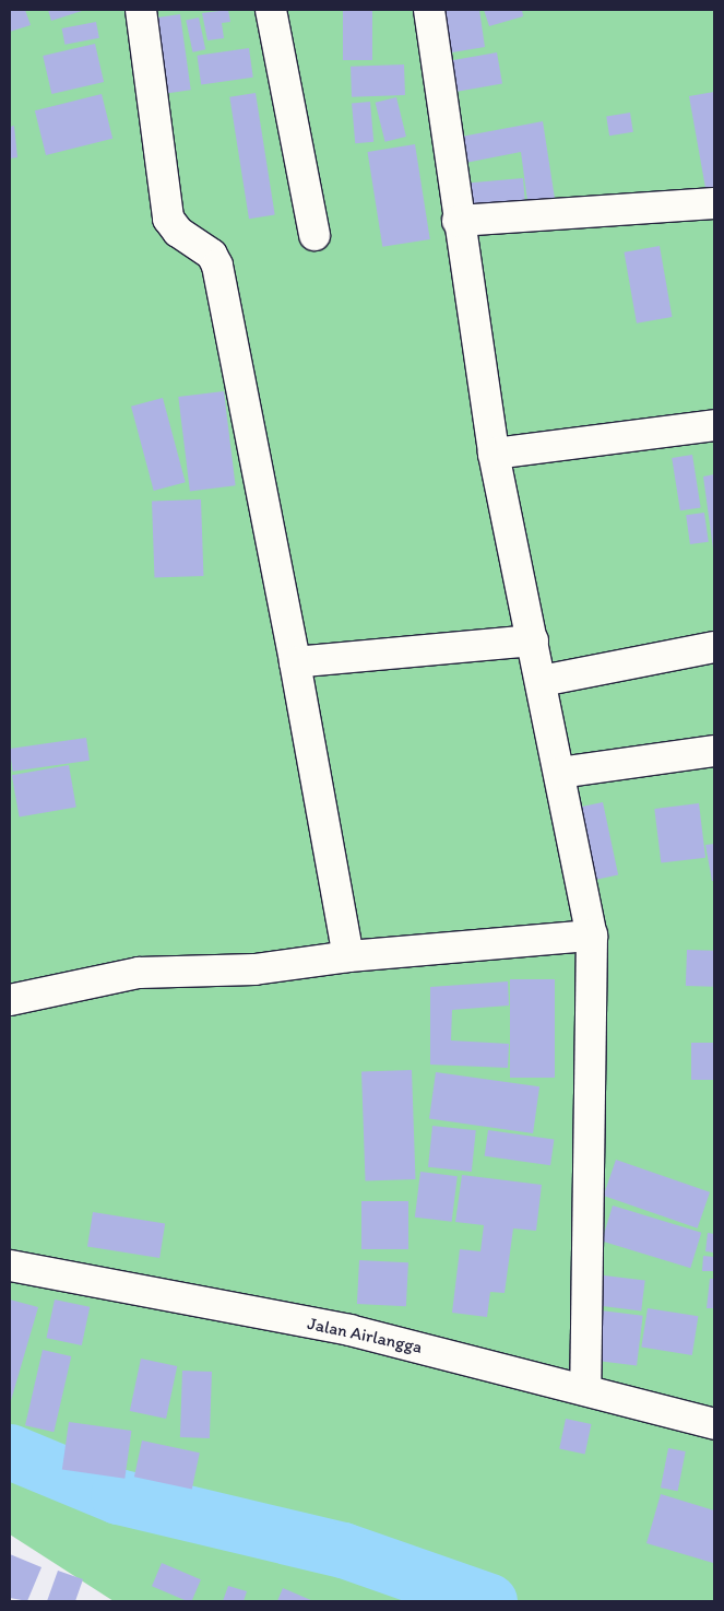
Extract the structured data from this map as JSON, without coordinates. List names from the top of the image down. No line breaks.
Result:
{"streets":{"street":["Jalan Airlangga"]}}
